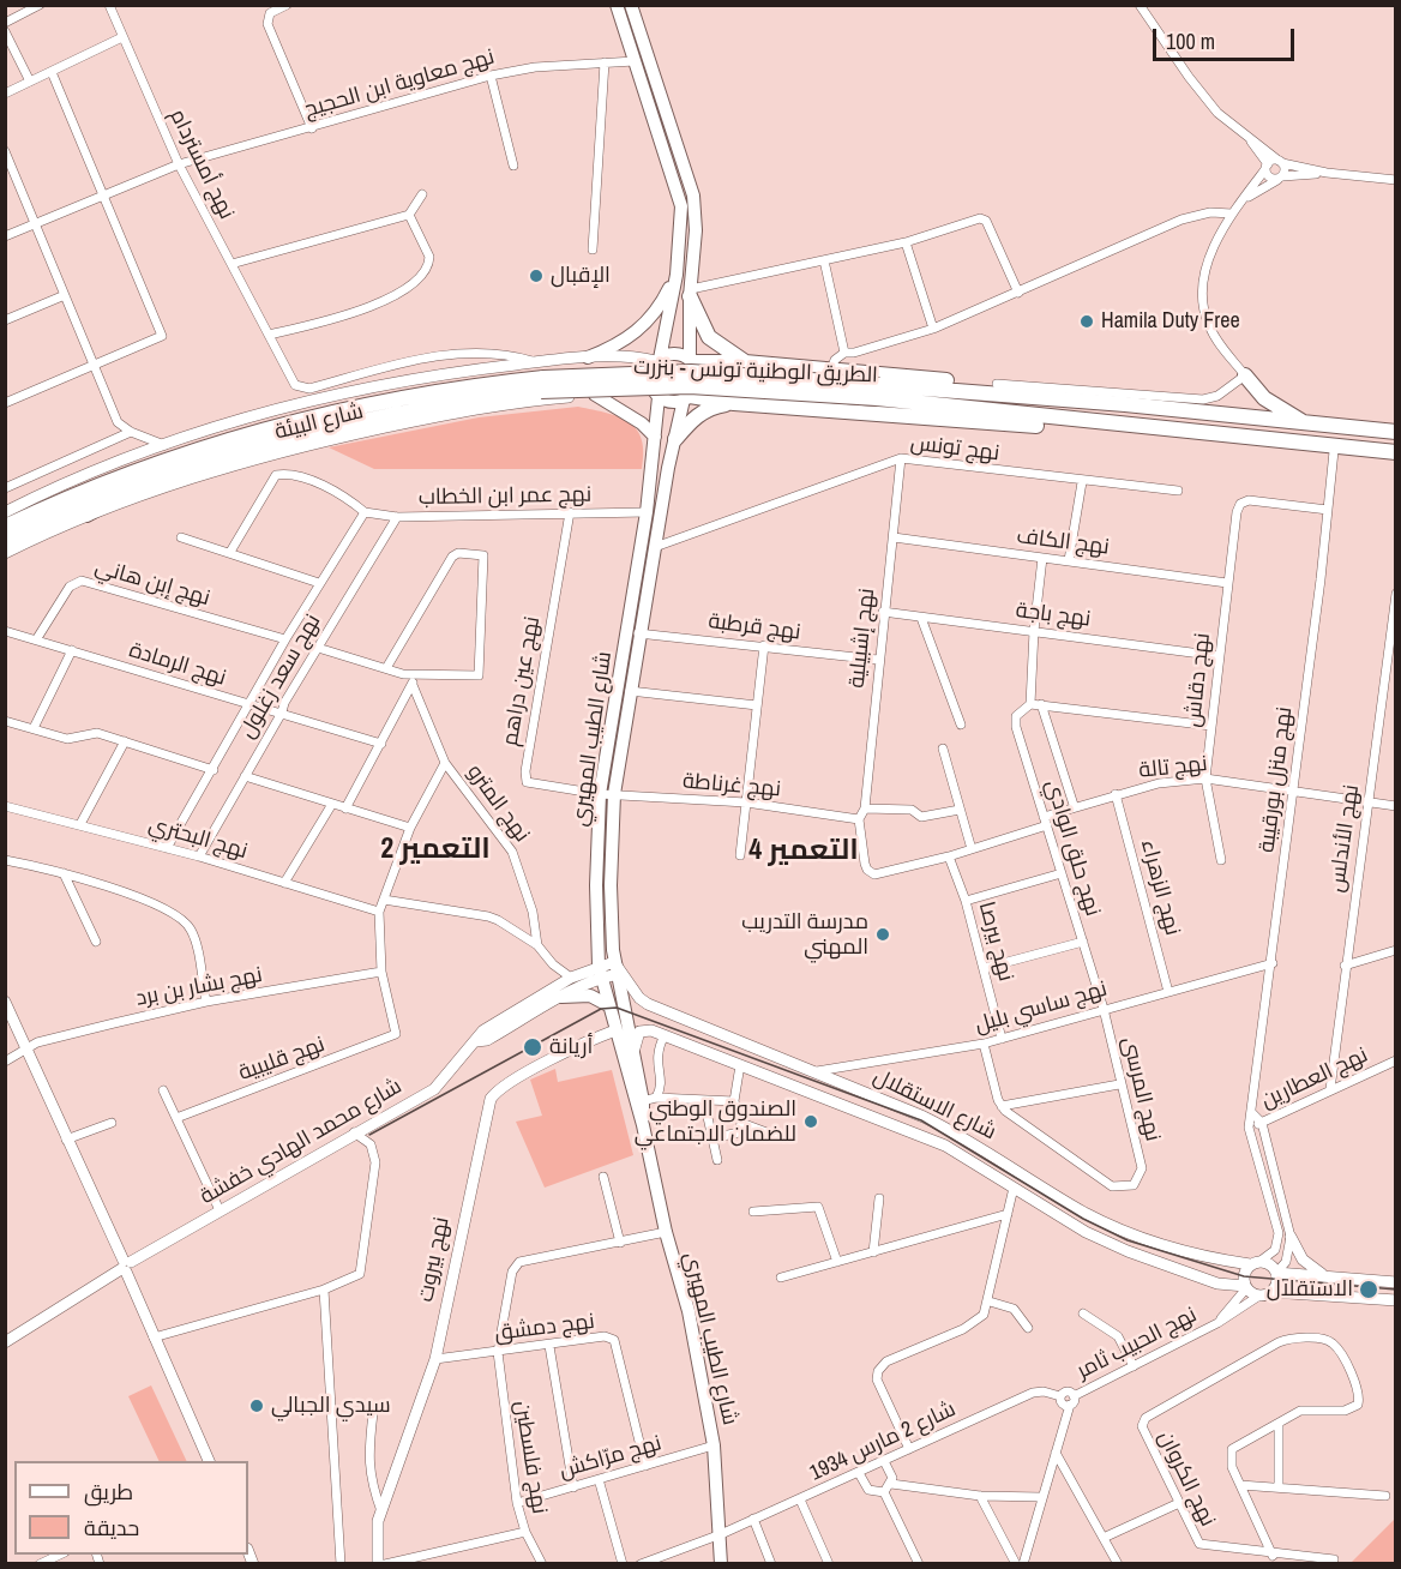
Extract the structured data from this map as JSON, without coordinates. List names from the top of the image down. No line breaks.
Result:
{"streets":{"highway":["الطريق الوطنية تونس - بنزرت"],"main road":["شارع الطيب المهيري"],"street":["نهج معاوية ابن الحجيج","نهج أمستردام","شارع البيئة","نهج تونس","نهج عمر ابن الخطاب","نهج الكاف","نهج إبن هاني","نهج باجة","نهج قرطبة","نهج إشبيلية","نهج الرمادة","نهج سعد زغلول","نهج دقاش","نهج عين دراهم","نهج تالة","نهج منزل بورقيبة","نهج غرناطة","نهج المترو","نهج البحتري","نهج الأندلس","نهج حلق الوادي","نهج الزهراء","نهج بيرصا","نهج بشار بن برد","نهج ساسي بليل","نهج قليبية","نهج العطارين","نهج المرسى","شارع الاستقلال","شارع محمد الهادي خفشة","نهج بيروت","نهج دمشق","نهج الحبيب ثامر","شارع 2 مارس 1934","نهج فلسطين","نهج مرّاكش","نهج الكروان"]},"crossings":[["نهج معاوية ابن الحجيج","نهج أمستردام"],["نهج أمستردام","شارع البيئة"],["الطريق الوطنية تونس - بنزرت","نهج منزل بورقيبة"],["شارع البيئة","نهج عمر ابن الخطاب"],["شارع البيئة","نهج سعد زغلول"],["شارع البيئة","شارع الطيب المهيري"],["نهج تونس","نهج إشبيلية"],["نهج تونس","شارع الطيب المهيري"],["نهج عمر ابن الخطاب","نهج سعد زغلول"],["نهج عمر ابن الخطاب","نهج عين دراهم"],["نهج عمر ابن الخطاب","شارع الطيب المهيري"],["نهج الكاف","نهج إشبيلية"],["نهج الكاف","نهج دقاش"],["نهج إبن هاني","نهج الرمادة"],["نهج إبن هاني","نهج سعد زغلول"],["نهج باجة","نهج إشبيلية"],["نهج باجة","نهج دقاش"],["نهج قرطبة","نهج إشبيلية"],["نهج قرطبة","شارع الطيب المهيري"],["نهج إشبيلية","نهج تالة"],["نهج إشبيلية","نهج غرناطة"],["نهج الرمادة","نهج سعد زغلول"],["نهج سعد زغلول","نهج البحتري"],["نهج دقاش","نهج تالة"],["نهج دقاش","نهج منزل بورقيبة"],["نهج عين دراهم","شارع الطيب المهيري"],["نهج عين دراهم","نهج غرناطة"],["شارع الطيب المهيري","نهج غرناطة"],["شارع الطيب المهيري","شارع الاستقلال"],["شارع الطيب المهيري","شارع محمد الهادي خفشة"],["شارع الطيب المهيري","نهج بيروت"],["شارع الطيب المهيري","شارع 2 مارس 1934"],["شارع الطيب المهيري","نهج مرّاكش"],["نهج تالة","نهج منزل بورقيبة"],["نهج تالة","نهج غرناطة"],["نهج تالة","نهج الأندلس"],["نهج تالة","نهج حلق الوادي"],["نهج تالة","نهج الزهراء"],["نهج تالة","نهج بيرصا"],["نهج منزل بورقيبة","نهج ساسي بليل"],["نهج منزل بورقيبة","نهج العطارين"],["نهج الأندلس","نهج العطارين"],["نهج حلق الوادي","نهج ساسي بليل"],["نهج حلق الوادي","نهج المرسى"],["نهج الزهراء","نهج ساسي بليل"],["نهج بيرصا","نهج ساسي بليل"],["نهج بشار بن برد","نهج قليبية"],["نهج ساسي بليل","نهج المرسى"],["نهج ساسي بليل","شارع الاستقلال"],["شارع الاستقلال","شارع محمد الهادي خفشة"],["شارع الاستقلال","نهج الحبيب ثامر"],["نهج بيروت","نهج دمشق"],["نهج دمشق","نهج فلسطين"],["نهج دمشق","نهج مرّاكش"],["نهج الحبيب ثامر","شارع 2 مارس 1934"],["نهج فلسطين","نهج مرّاكش"]],"districts":["التعمير 2","التعمير 4"],"places":["الإقبال","Hamila Duty Free","مدرسة التدريب المهني","أريانة","الصندوق الوطني للضمان الاجتماعي","الاستقلال","سيدي الجبالي"],"legend":["طريق","حديقة"],"scale_bar":"100 m"}
